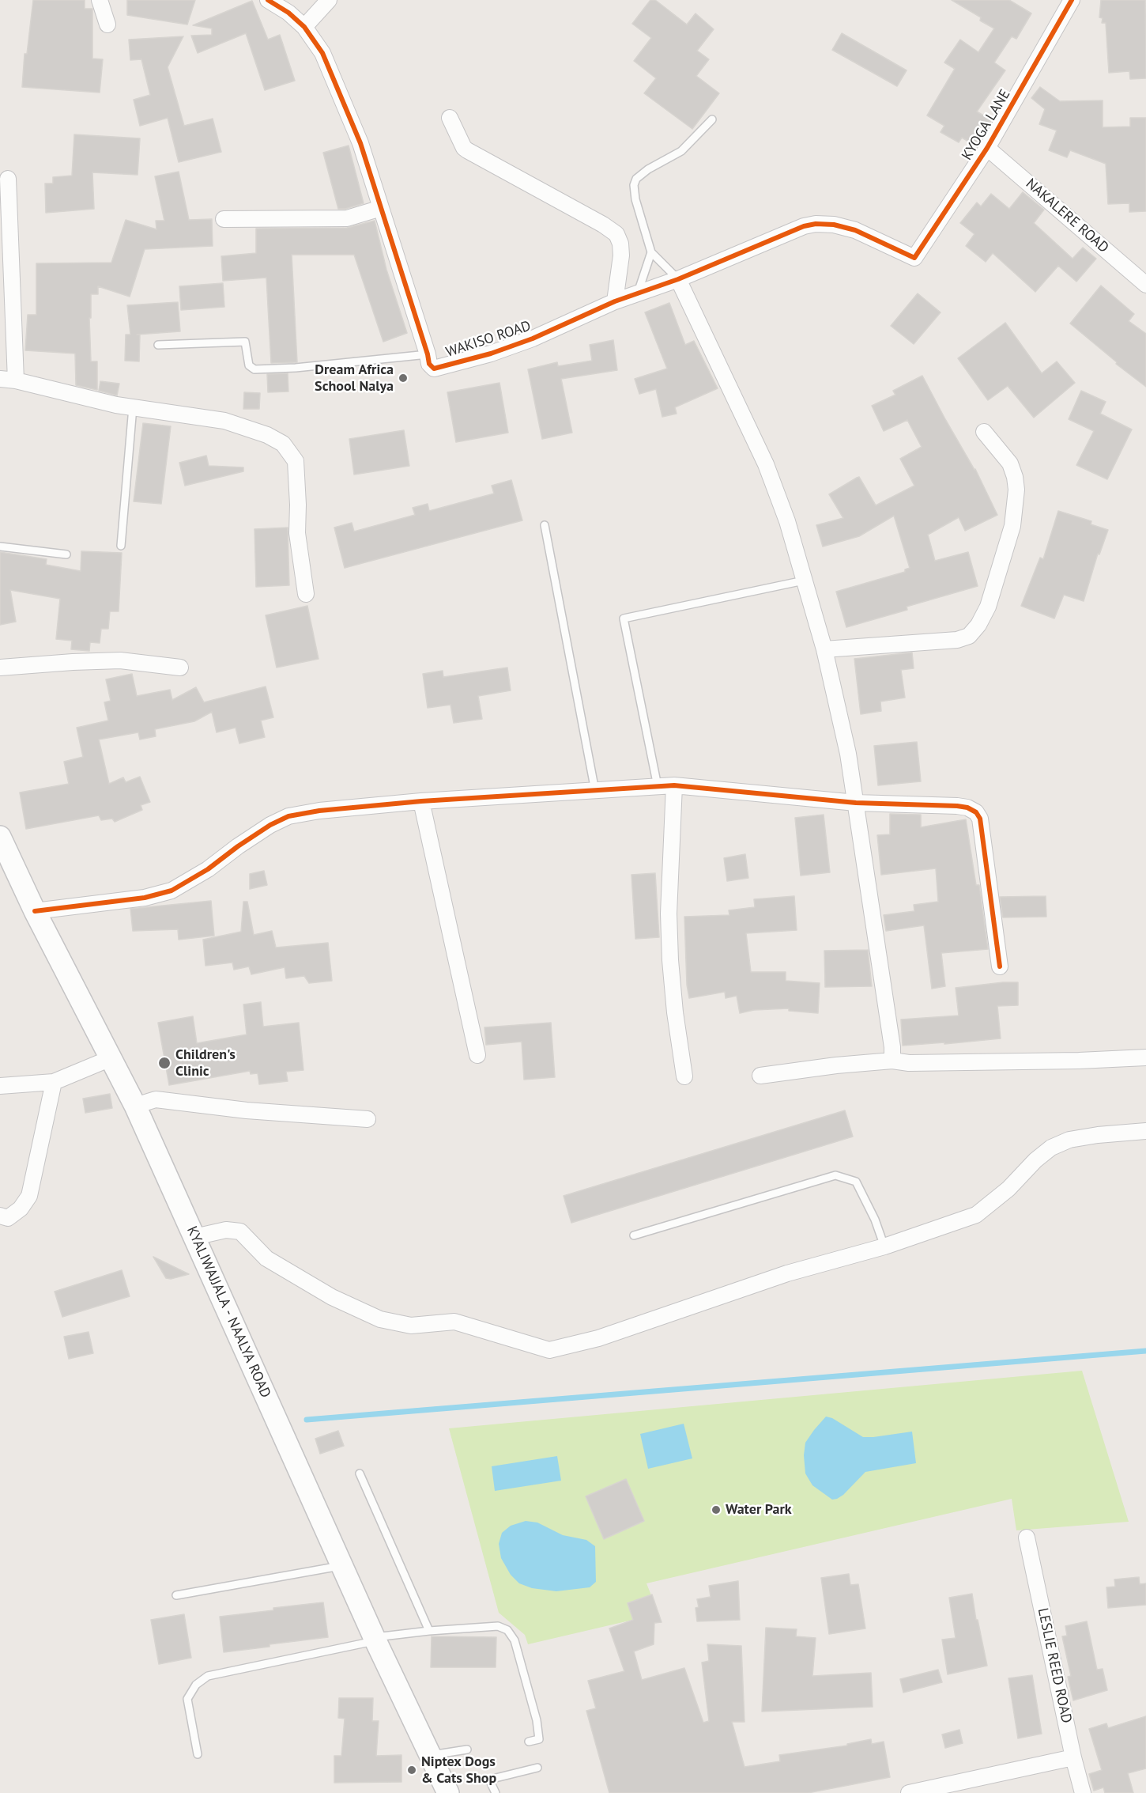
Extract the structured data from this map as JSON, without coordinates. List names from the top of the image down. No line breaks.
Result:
{"streets":{"main road":["KYALIWAJJALA - NAALYA ROAD"],"street":["KYOGA LANE","NAKALERE ROAD","WAKISO ROAD","LESLIE REED ROAD"]},"crossings":[["KYOGA LANE","NAKALERE ROAD"],["KYOGA LANE","WAKISO ROAD"]],"places":["Dream Africa School Nalya","Children's Clinic","Water Park","Niptex Dogs & Cats Shop"]}
